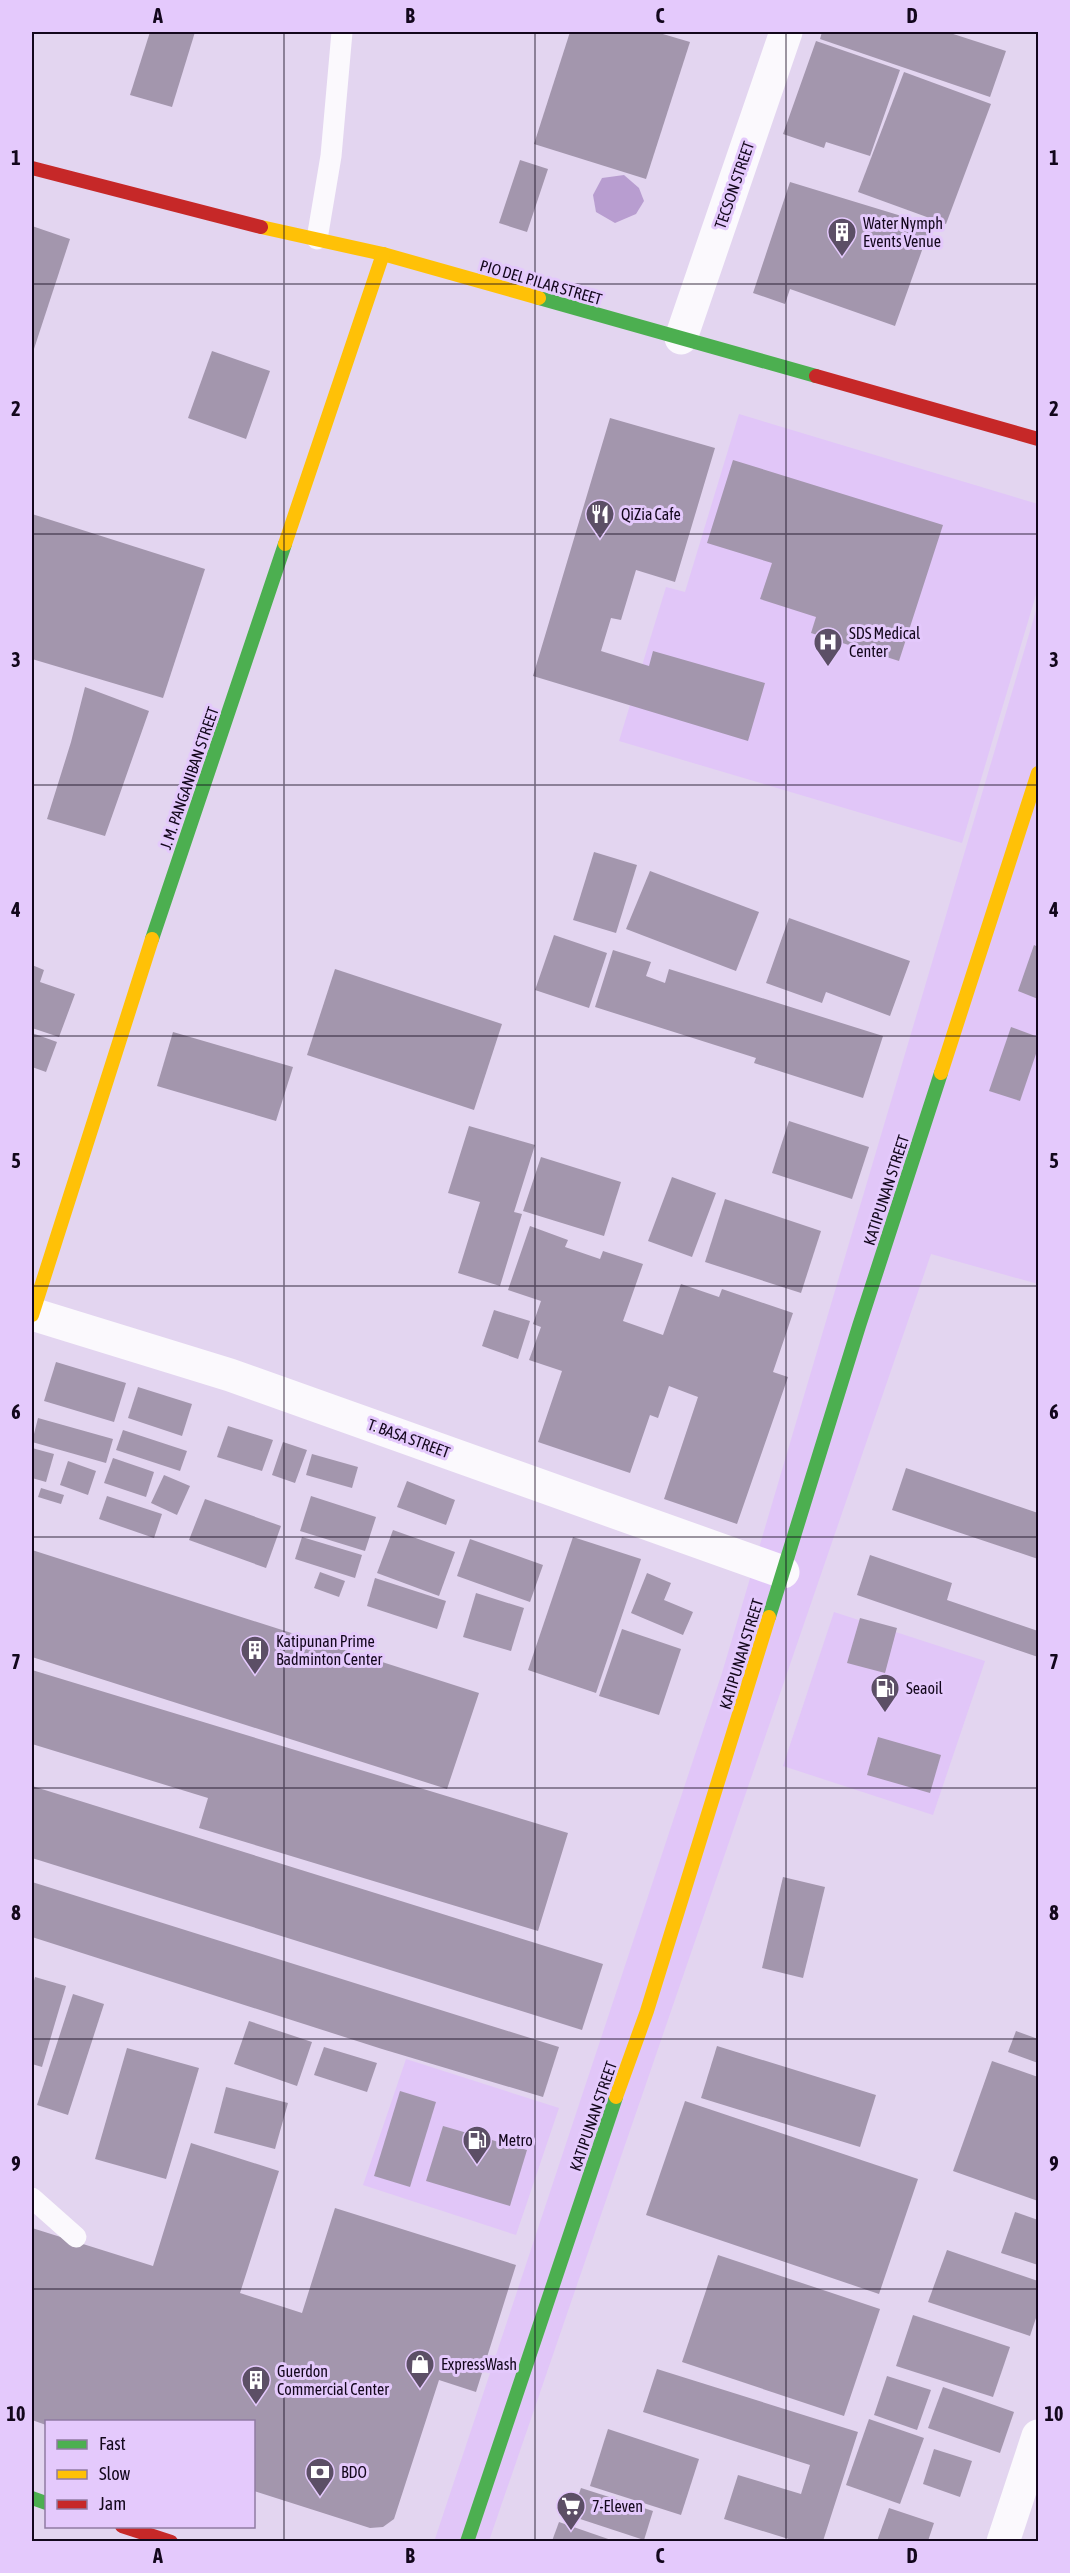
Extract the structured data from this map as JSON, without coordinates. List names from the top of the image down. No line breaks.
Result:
{"streets":{"street":["TECSON STREET","PIO DEL PILAR STREET","J. M. PANGANIBAN STREET","KATIPUNAN STREET","T. BASA STREET"]},"crossings":[["TECSON STREET","PIO DEL PILAR STREET"],["PIO DEL PILAR STREET","J. M. PANGANIBAN STREET"],["J. M. PANGANIBAN STREET","T. BASA STREET"],["KATIPUNAN STREET","T. BASA STREET"]],"places":{"building":["Water Nymph Events Venue","Katipunan Prime Badminton Center","Guerdon Commercial Center"],"restaurant":["QiZia Cafe"],"hospital":["SDS Medical Center"],"fuel station":["Seaoil","Metro"],"shop":["ExpressWash"],"bank":["BDO"],"supermarket":["7-Eleven"]},"legend":["Fast","Slow","Jam"],"grid":{"columns":["A","B","C","D"],"rows":["1","2","3","4","5","6","7","8","9","10"]}}
